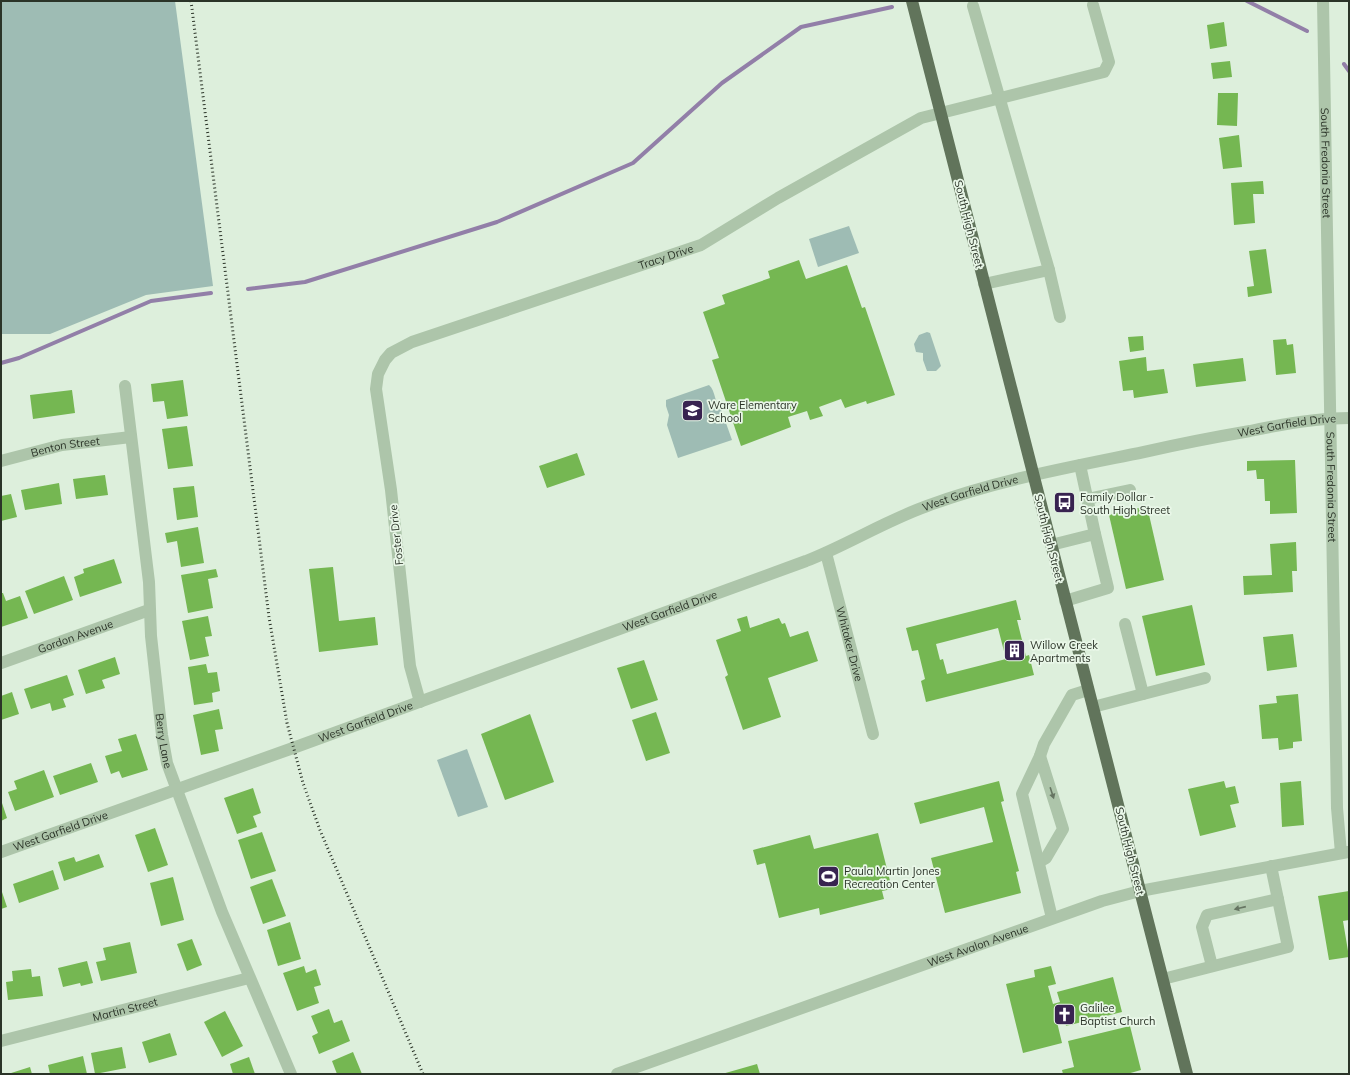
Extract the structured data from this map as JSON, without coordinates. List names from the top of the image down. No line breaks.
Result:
{"streets":{"main road":["South High Street"],"street":["South Fredonia Street","Tracy Drive","West Garfield Drive","Benton Street","Foster Drive","Gordon Avenue","Whitaker Drive","Berry Lane","West Avalon Avenue","Martin Street"]},"crossings":[["South Fredonia Street","West Garfield Drive"],["South Fredonia Street","West Avalon Avenue"],["South High Street","Tracy Drive"],["South High Street","West Garfield Drive"],["South High Street","West Avalon Avenue"],["Tracy Drive","Foster Drive"],["West Garfield Drive","Foster Drive"],["West Garfield Drive","Whitaker Drive"],["West Garfield Drive","Berry Lane"],["Benton Street","Berry Lane"],["Gordon Avenue","Berry Lane"],["Berry Lane","Martin Street"]],"places":{"school or university":["Ware Elementary School"],"bus stop":["Family Dollar - South High Street"],"building":["Willow Creek Apartments"],"sports":["Paula Martin Jones Recreation Center"],"church":["Galilee Baptist Church"]}}
